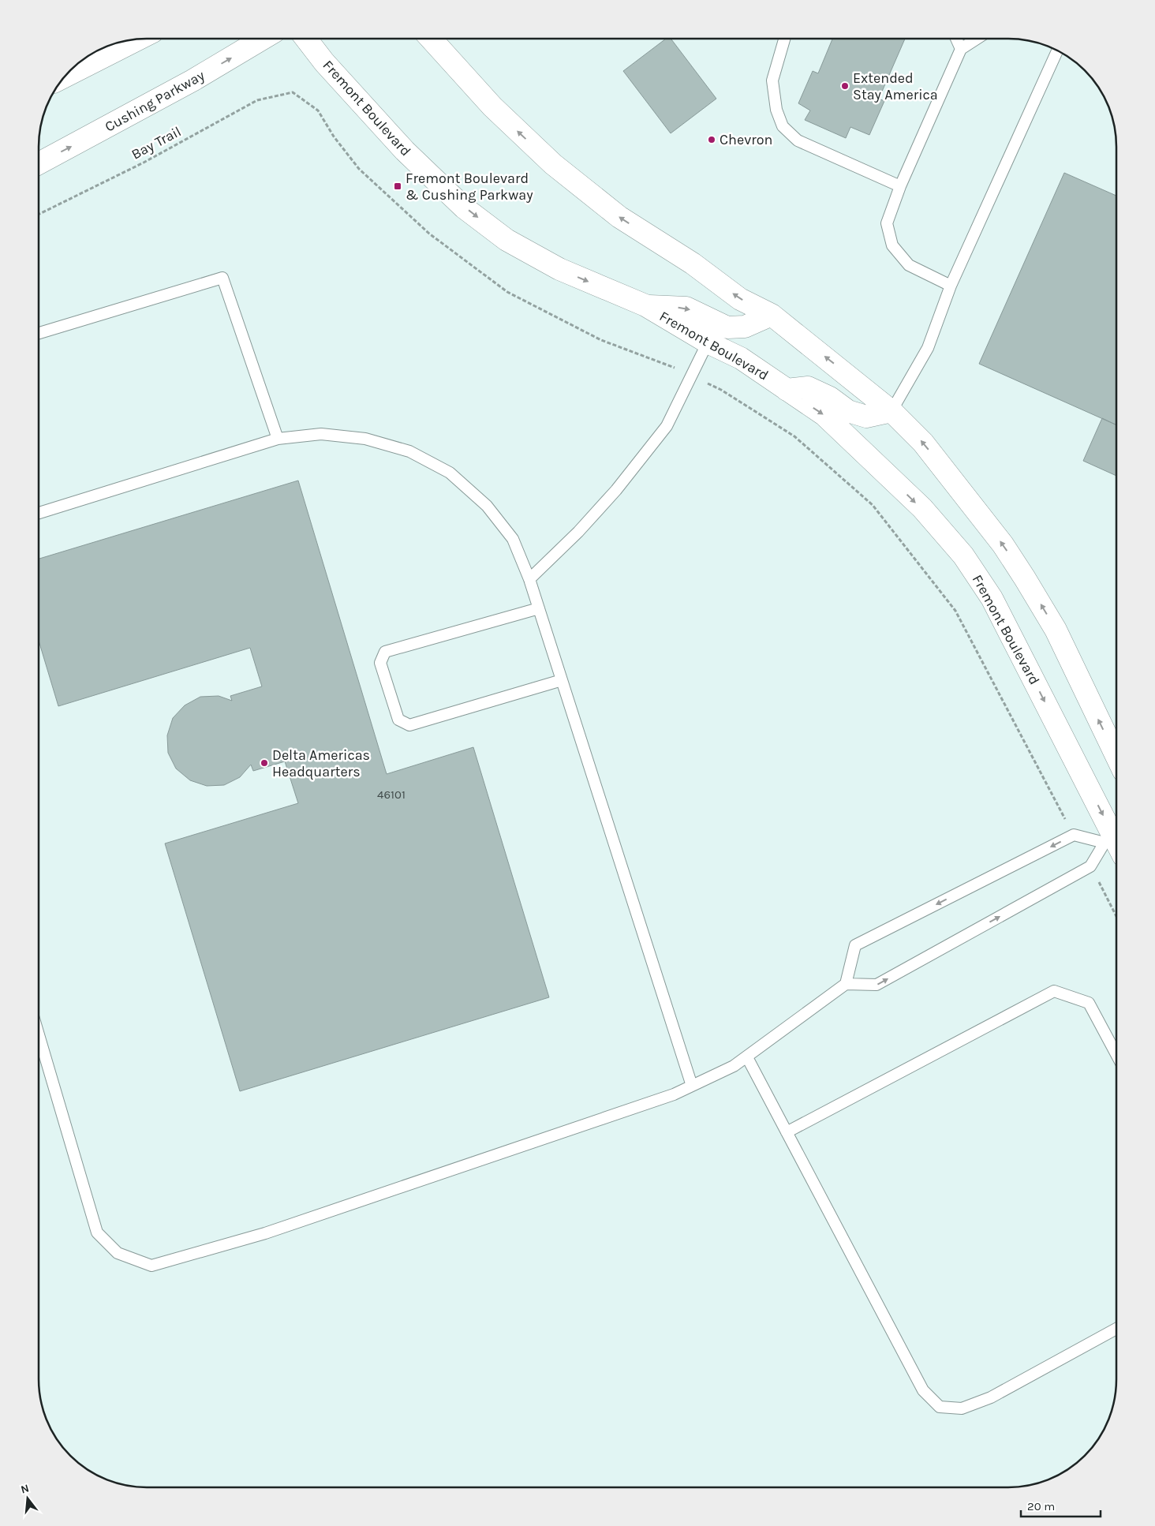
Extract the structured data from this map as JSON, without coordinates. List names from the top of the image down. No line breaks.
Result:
{"streets":{"main road":["Cushing Parkway","Fremont Boulevard"],"path":["Bay Trail"]},"places":{"other":["Extended Stay America","Chevron","Delta Americas Headquarters"],"transit":["Fremont Boulevard & Cushing Parkway"]},"house_numbers":["46101"],"scale_bar":"20 m","north":"top"}
